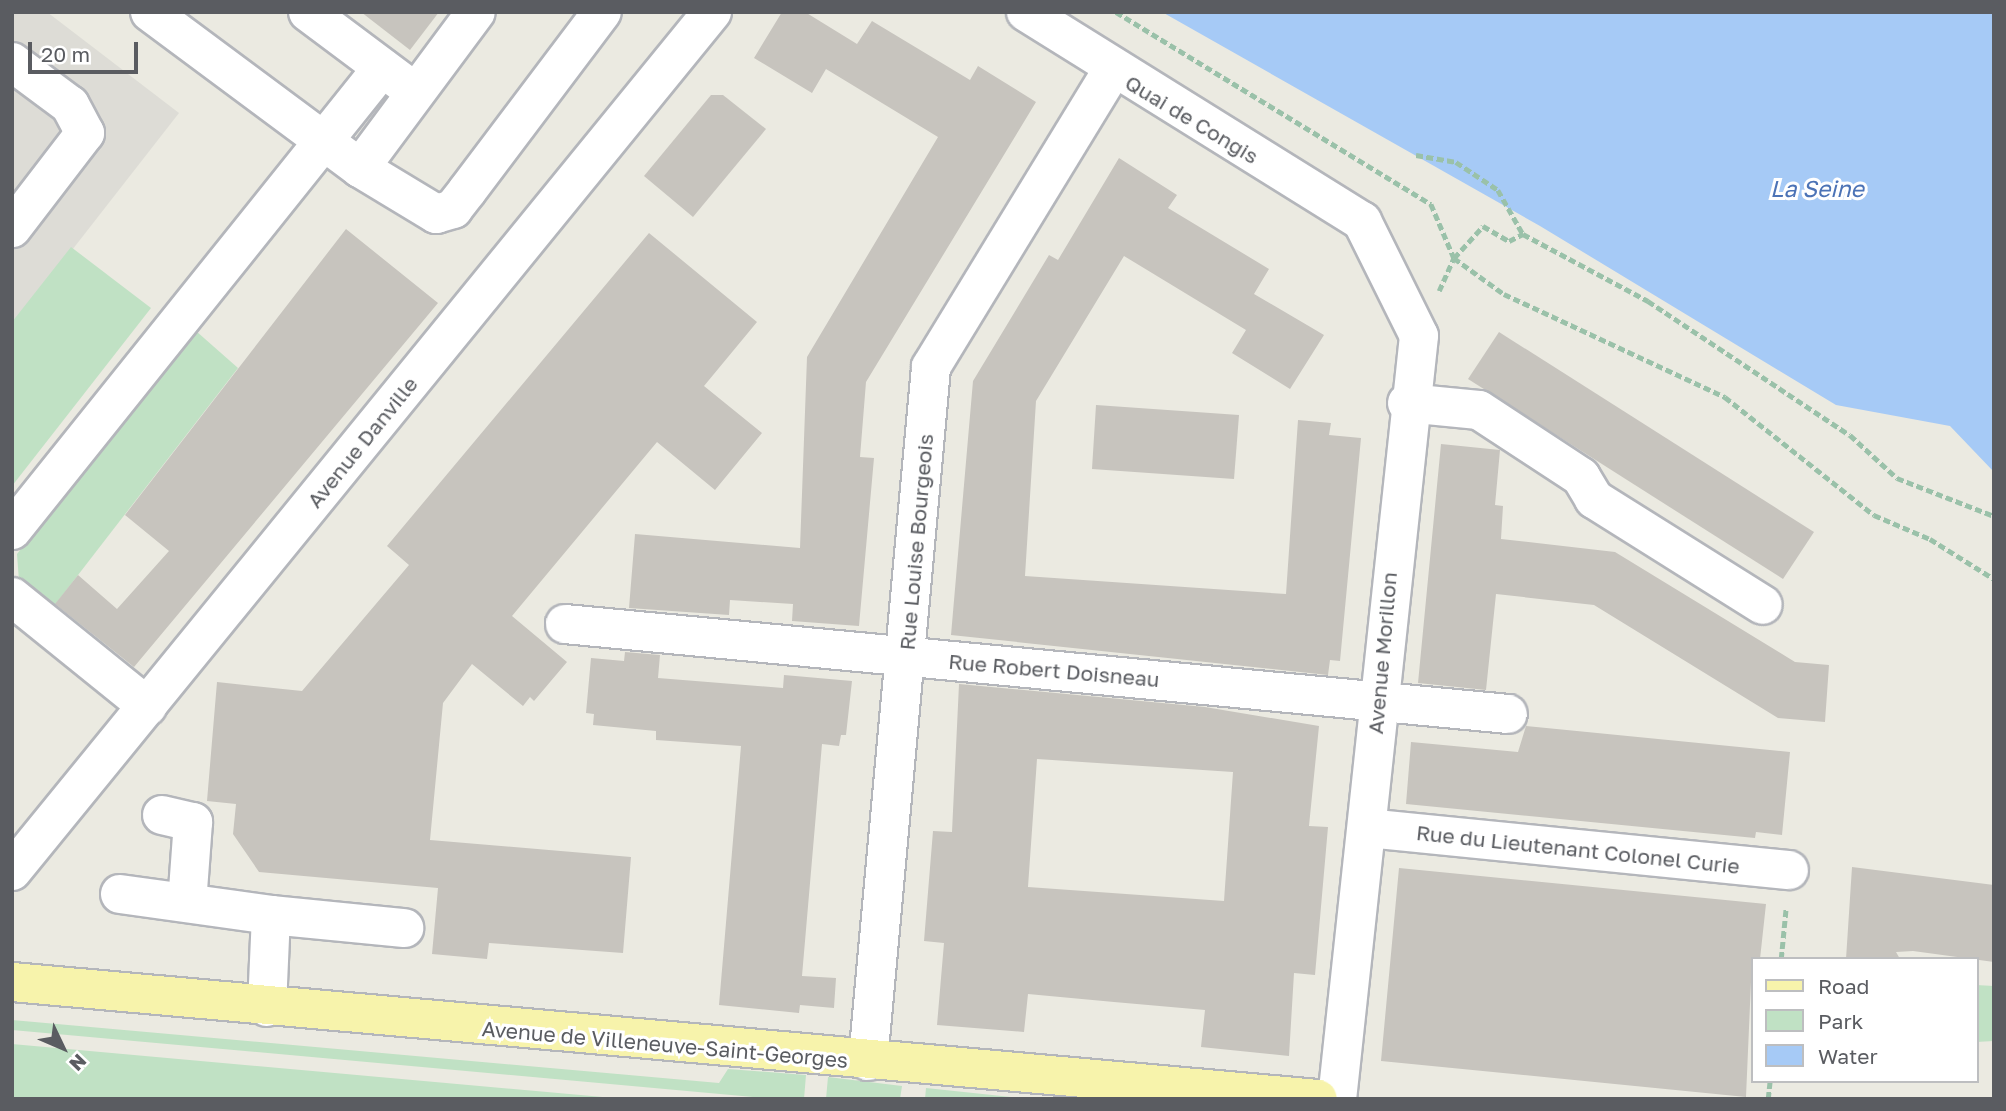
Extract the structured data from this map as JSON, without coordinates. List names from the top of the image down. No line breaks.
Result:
{"streets":{"main road":["Avenue de Villeneuve-Saint-Georges"],"street":["Quai de Congis","Avenue Danville","Rue Louise Bourgeois","Avenue Morillon","Rue Robert Doisneau","Rue du Lieutenant Colonel Curie"]},"crossings":[["Quai de Congis","Rue Louise Bourgeois"],["Quai de Congis","Avenue Morillon"],["Rue Louise Bourgeois","Rue Robert Doisneau"],["Rue Louise Bourgeois","Avenue de Villeneuve-Saint-Georges"],["Avenue Morillon","Rue Robert Doisneau"],["Avenue Morillon","Rue du Lieutenant Colonel Curie"]],"water":["La Seine"],"legend":["Road","Park","Water"],"scale_bar":"20 m","north":"bottom right"}
